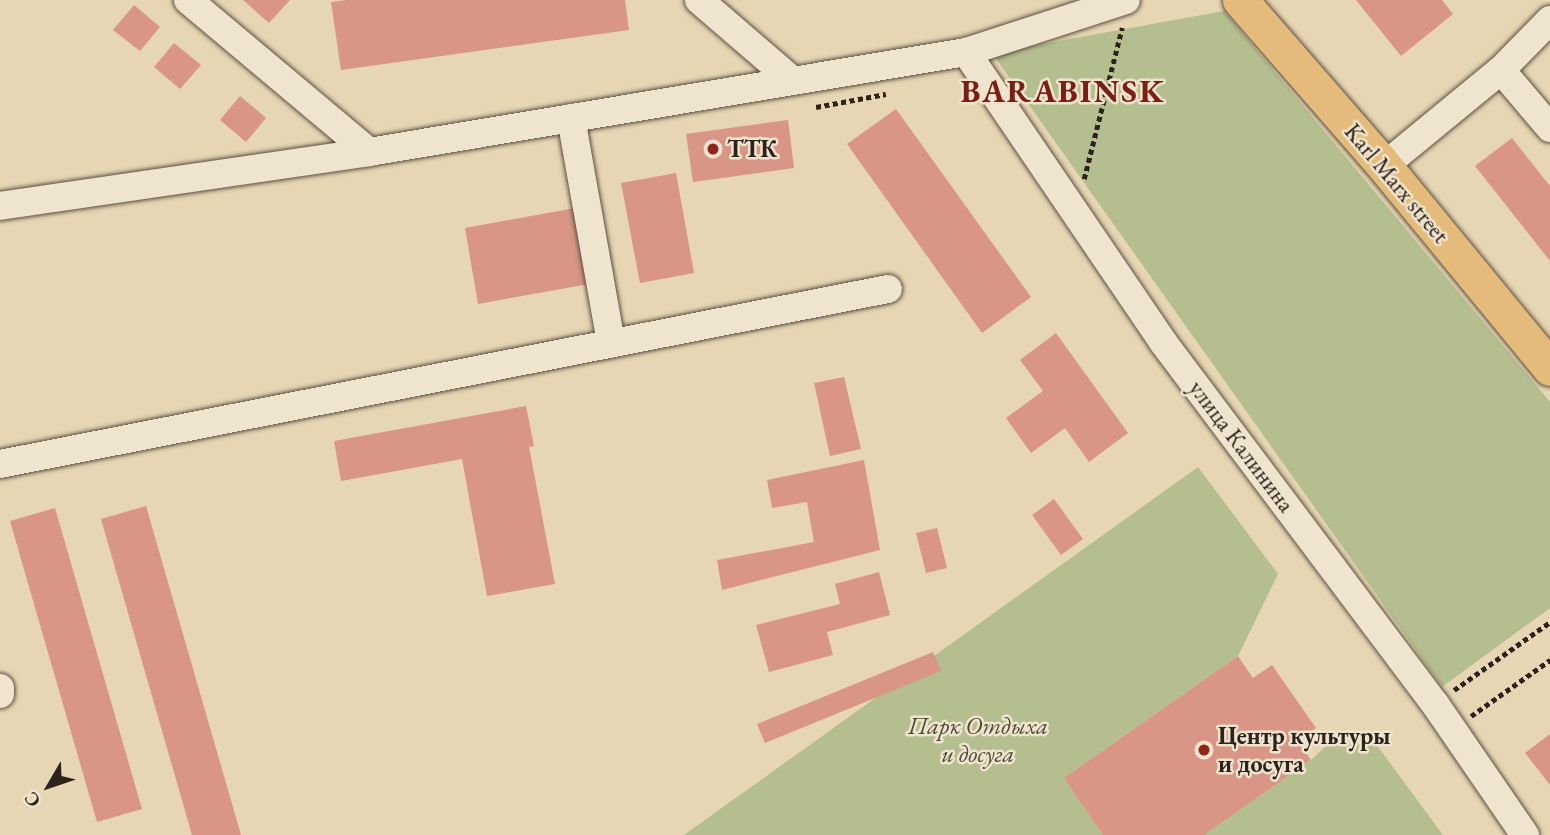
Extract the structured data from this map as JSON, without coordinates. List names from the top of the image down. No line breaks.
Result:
{"streets":{"main road":["Karl Marx street"],"street":["улица Калинина"]},"districts":["BARABINSK"],"parks":["Парк Отдыха и досуга"],"places":["ТТК","Центр культуры и досуга"],"north":"bottom left"}
